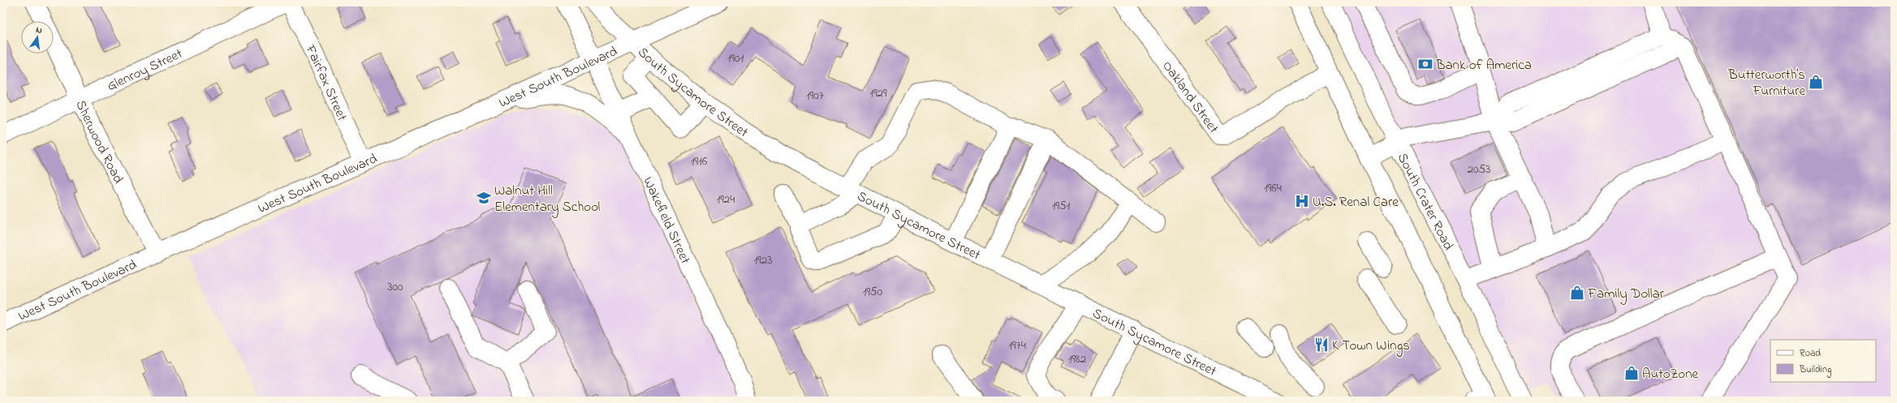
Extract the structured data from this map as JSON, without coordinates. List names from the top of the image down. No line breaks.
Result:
{"streets":{"street":["Glenroy Street","West South Boulevard","Fairfax Street","South Sycamore Street","Oakland Street","Sherwood Road","South Crater Road","Wakefield Street"]},"crossings":[["Glenroy Street","Sherwood Road"],["West South Boulevard","Fairfax Street"],["West South Boulevard","South Sycamore Street"],["West South Boulevard","Sherwood Road"],["West South Boulevard","Wakefield Street"]],"places":{"bank":["Bank of America"],"shop":["Butterworth's Furniture","Family Dollar","AutoZone"],"school or university":["Walnut Hill Elementary School"],"hospital":["U.S. Renal Care"],"restaurant":["K Town Wings"]},"house_numbers":["1901","1929","1907","1916","2053","1964","1924","1951","1923","300","1950","1974","1982"],"legend":["Road","Building"],"north":"top"}
